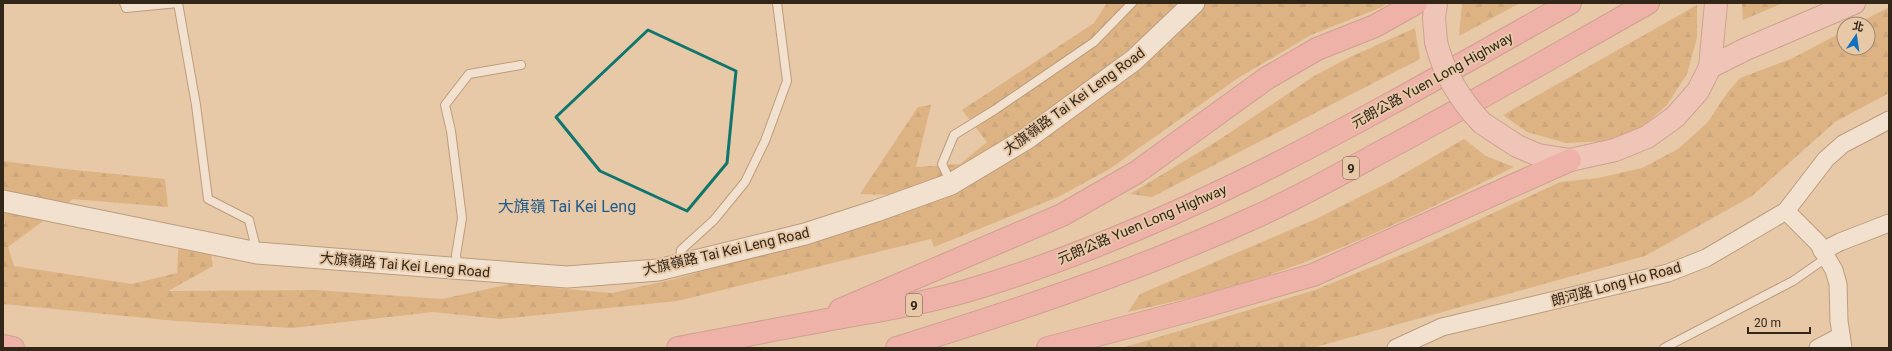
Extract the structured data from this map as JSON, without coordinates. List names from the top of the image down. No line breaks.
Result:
{"streets":{"highway":["元朗公路 Yuen Long Highway","9"],"street":["大旗嶺路 Tai Kei Leng Road","朗河路 Long Ho Road"]},"districts":["大旗嶺 Tai Kei Leng"],"scale_bar":"20 m","north":"top"}
